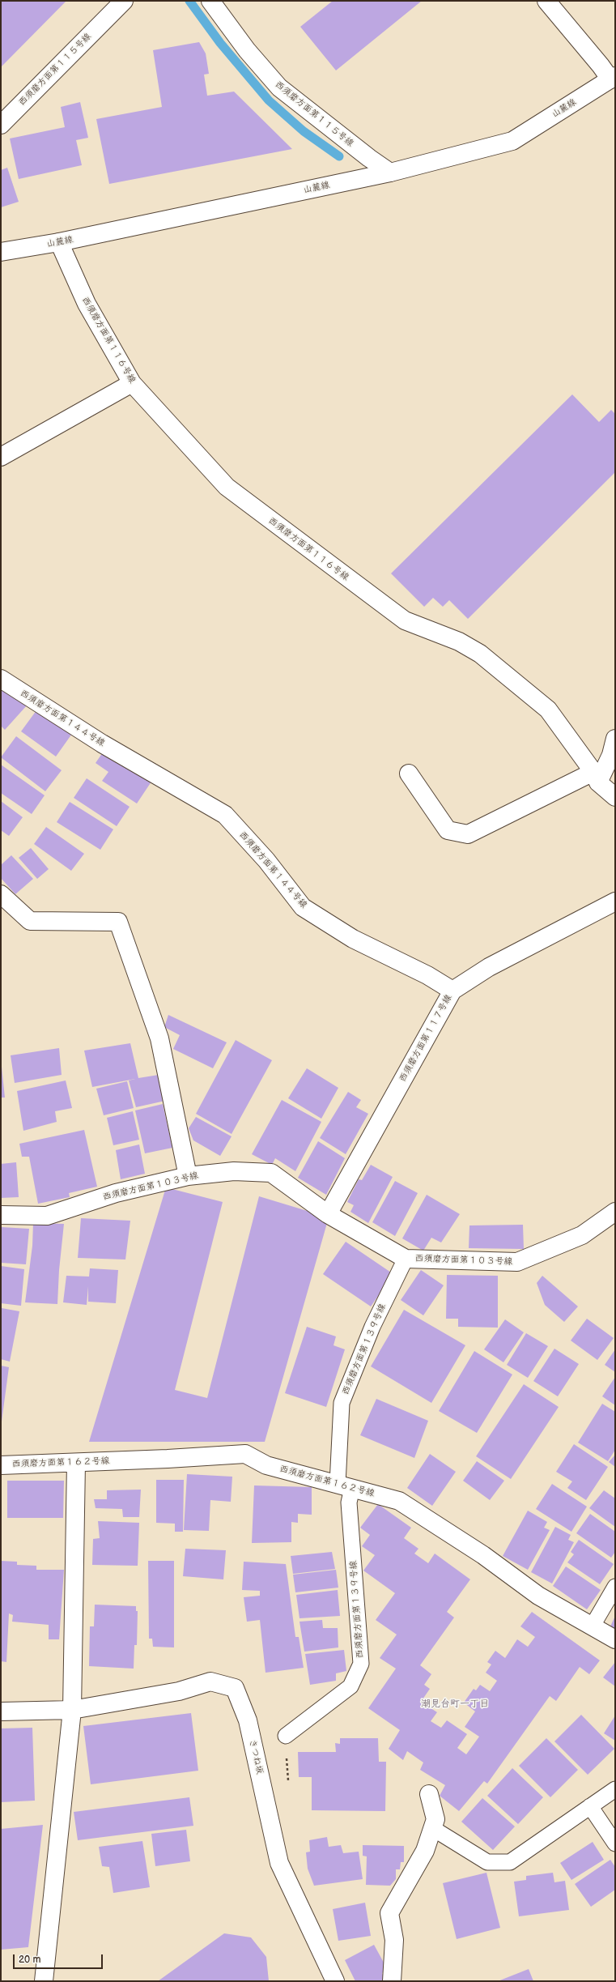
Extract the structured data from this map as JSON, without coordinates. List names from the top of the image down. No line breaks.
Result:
{"streets":{"street":["西須磨方面第１１５号線","山麓線","西須磨方面第１１６号線","西須磨方面第１４４号線","西須磨方面第１１７号線","西須磨方面第１０３号線","西須磨方面第１６２号線","きつね坂"],"lane":["西須磨方面第１３９号線"]},"crossings":[["西須磨方面第１１５号線","山麓線"],["山麓線","西須磨方面第１１６号線"],["西須磨方面第１４４号線","西須磨方面第１１７号線"],["西須磨方面第１１７号線","西須磨方面第１０３号線"],["西須磨方面第１０３号線","西須磨方面第１３９号線"],["西須磨方面第１３９号線","西須磨方面第１６２号線"]],"districts":["潮見台町一丁目"],"scale_bar":"20 m"}
